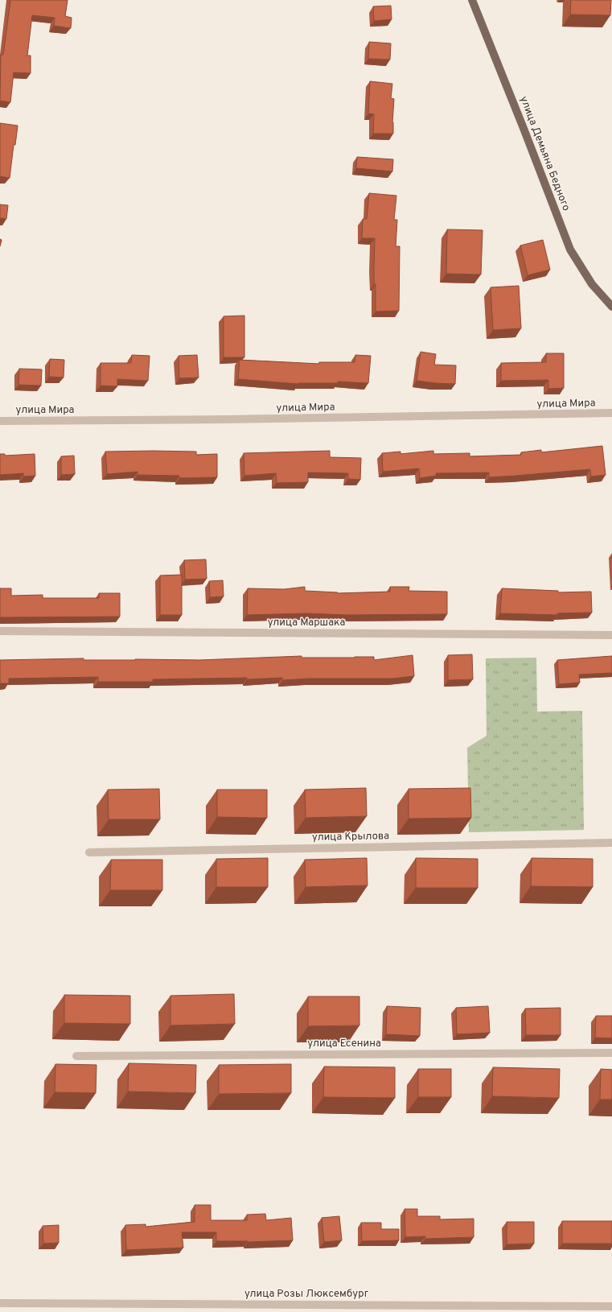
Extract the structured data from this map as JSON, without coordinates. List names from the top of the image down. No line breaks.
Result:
{"streets":{"main road":["улица Демьяна Бедного"],"street":["улица Мира","улица Маршака","улица Крылова","улица Есенина","улица Розы Люксембург"]}}
